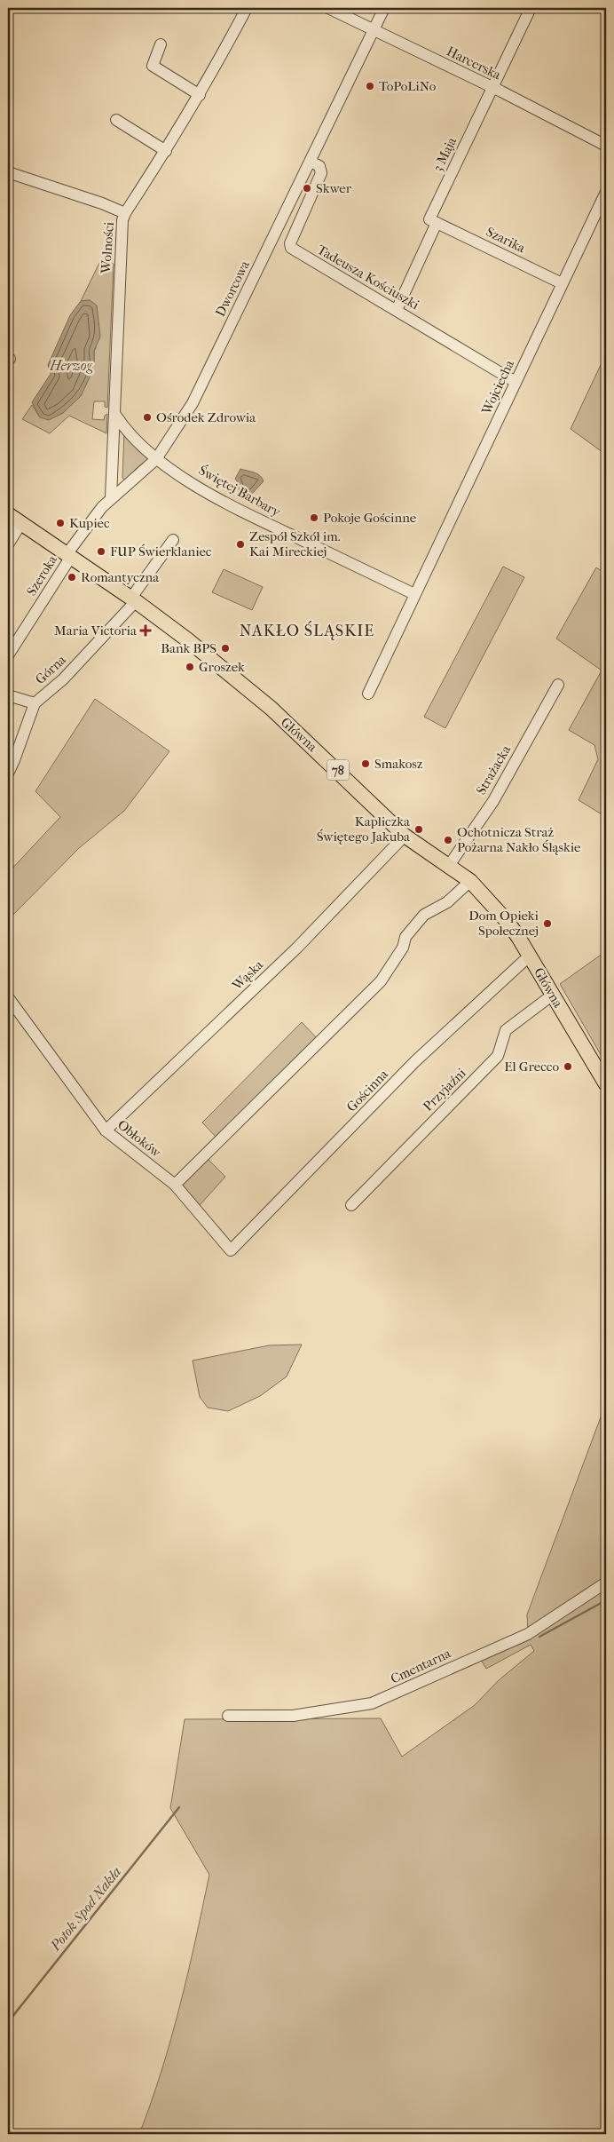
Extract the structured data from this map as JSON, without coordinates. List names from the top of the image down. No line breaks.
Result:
{"streets":{"main road":["Główna","78"],"street":["Harcerska","3 Maja","Szarika","Wolności","Tadeusza Kościuszki","Dworcowa","Wojciecha","Świętej Barbary","Szeroka","Górna","Strażacka","Wąska","Przyjaźni","Gościnna","Obłoków","Cmentarna"]},"crossings":[["Harcerska","3 Maja"],["Harcerska","Dworcowa"],["3 Maja","Szarika"],["3 Maja","Tadeusza Kościuszki"],["Szarika","Wojciecha"],["Wolności","Dworcowa"],["Wolności","Świętej Barbary"],["Tadeusza Kościuszki","Dworcowa"],["Tadeusza Kościuszki","Wojciecha"],["Dworcowa","Świętej Barbary"],["Dworcowa","Szeroka"],["Dworcowa","Główna"],["Wojciecha","Świętej Barbary"],["Szeroka","Główna"],["Górna","Główna"],["Główna","Strażacka"],["Główna","Wąska"],["Główna","Przyjaźni"],["Główna","Gościnna"],["Wąska","Obłoków"],["Gościnna","Obłoków"]],"districts":["NAKŁO ŚLĄSKIE"],"water":["Herzog","Potok Spod Nakła"],"places":{"other":["ToPoLiNo","Skwer","Ośrodek Zdrowia","Pokoje Gościnne","Kupiec","Zespół Szkół im. Kai Mireckiej","FUP Świerklaniec","Romantyczna","Bank BPS","Groszek","Smakosz","Kapliczka Świętego Jakuba","Ochotnicza Straż Pożarna Nakło Śląskie","Dom Opieki Społecznej","El Grecco"],"health":["Maria Victoria"]}}
